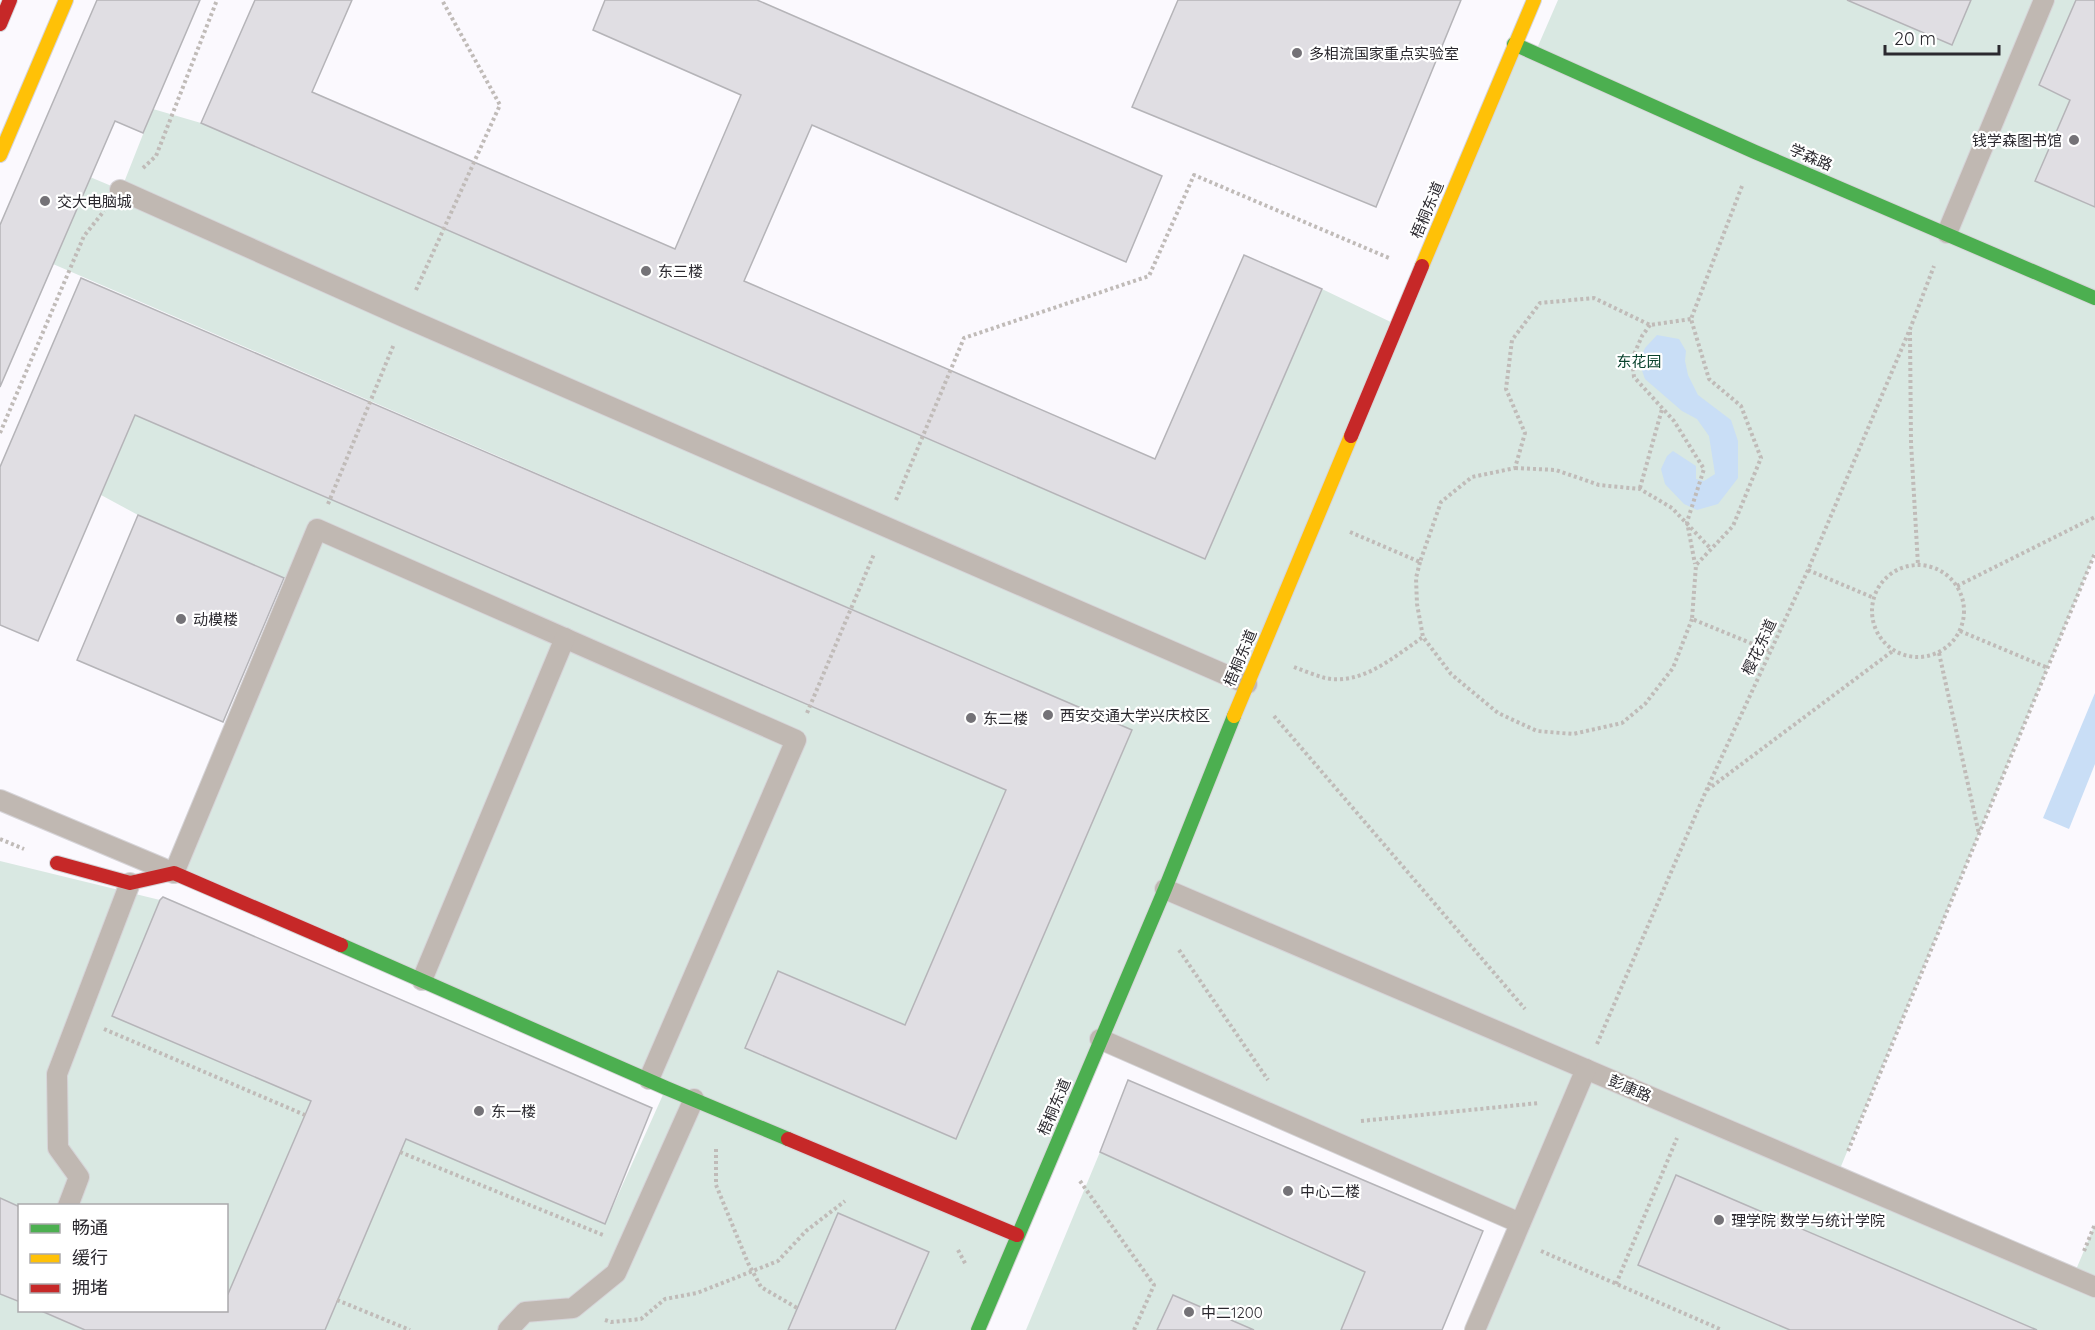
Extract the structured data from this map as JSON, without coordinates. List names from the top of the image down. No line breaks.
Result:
{"streets":{"street":["学森路","梧桐东道"],"lane":["彭康路"],"path":["樱花东道"]},"crossings":[["学森路","梧桐东道"],["学森路","樱花东道"],["梧桐东道","彭康路"],["樱花东道","彭康路"]],"parks":["东花园"],"places":["多相流国家重点实验室","钱学森图书馆","交大电脑城","东三楼","动模楼","西安交通大学兴庆校区","东二楼","东一楼","中心二楼","理学院 数学与统计学院","中二1200"],"legend":["畅通","缓行","拥堵"],"scale_bar":"20 m"}
